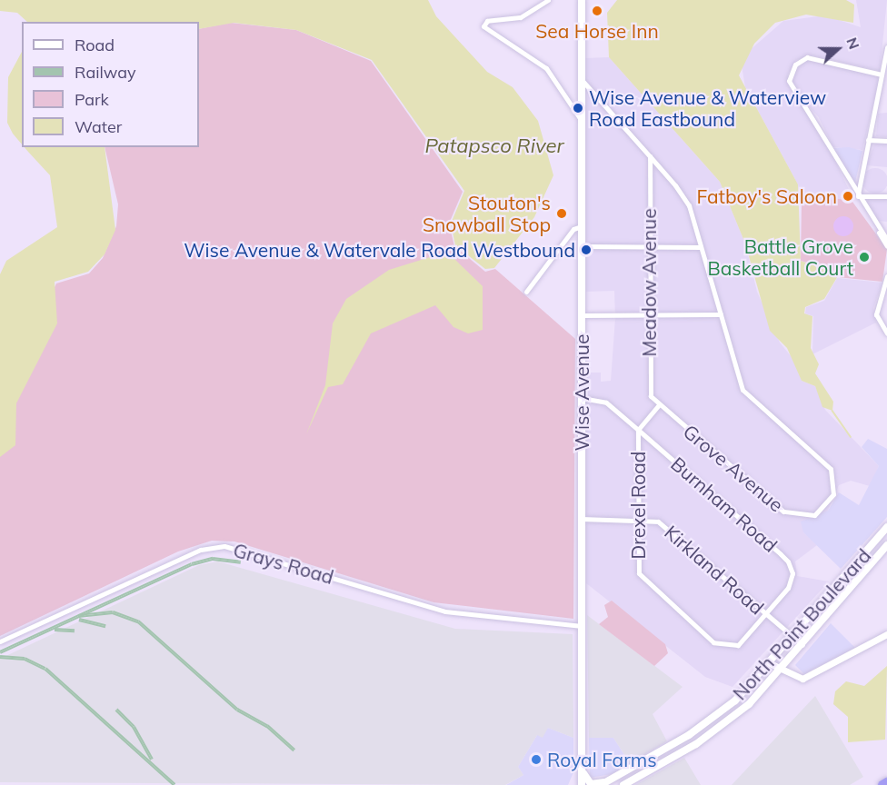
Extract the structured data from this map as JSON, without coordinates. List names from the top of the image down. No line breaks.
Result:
{"streets":{"main road":["Wise Avenue","North Point Boulevard"],"street":["Meadow Avenue","Grove Avenue","Burnham Road","Drexel Road","Grays Road","Kirkland Road"]},"crossings":[["Meadow Avenue","Grove Avenue"],["Meadow Avenue","Drexel Road"],["Wise Avenue","Burnham Road"],["Wise Avenue","Grays Road"],["Wise Avenue","Kirkland Road"],["Grove Avenue","Drexel Road"],["Burnham Road","Drexel Road"],["Burnham Road","Kirkland Road"],["Drexel Road","Kirkland Road"],["Kirkland Road","North Point Boulevard"]],"water":["Patapsco River"],"places":["Sea Horse Inn","Wise Avenue & Waterview Road Eastbound","Fatboy's Saloon","Stouton's Snowball Stop","Wise Avenue & Watervale Road Westbound","Battle Grove Basketball Court","Royal Farms"],"legend":["Road","Railway","Park","Water"],"north":"right"}
